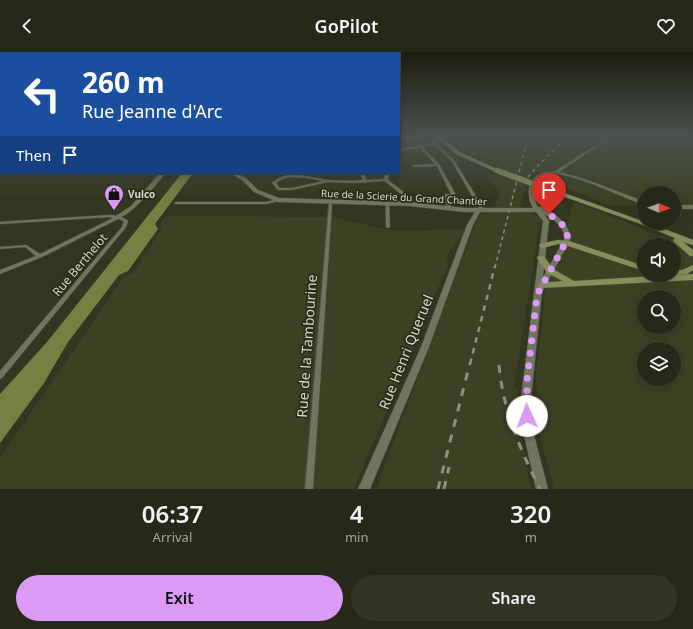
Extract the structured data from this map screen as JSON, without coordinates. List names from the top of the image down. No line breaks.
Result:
{"streets":{"main road":["Rue de la Scierie du Grand Chantier","Rue Henri Queruel"],"street":["Rue Berthelot","Rue de la Tambourine"]},"crossings":[["Rue de la Scierie du Grand Chantier","Rue Henri Queruel"]],"places":{"shop":["Vulco"]},"north":"right","page":{"header":"GoPilot","turn":["260 m","Rue Jeanne d'Arc"],"then":"Then","eta":["06:37","Arrival","4","min","320","m"],"buttons":["Exit","Share"]}}
